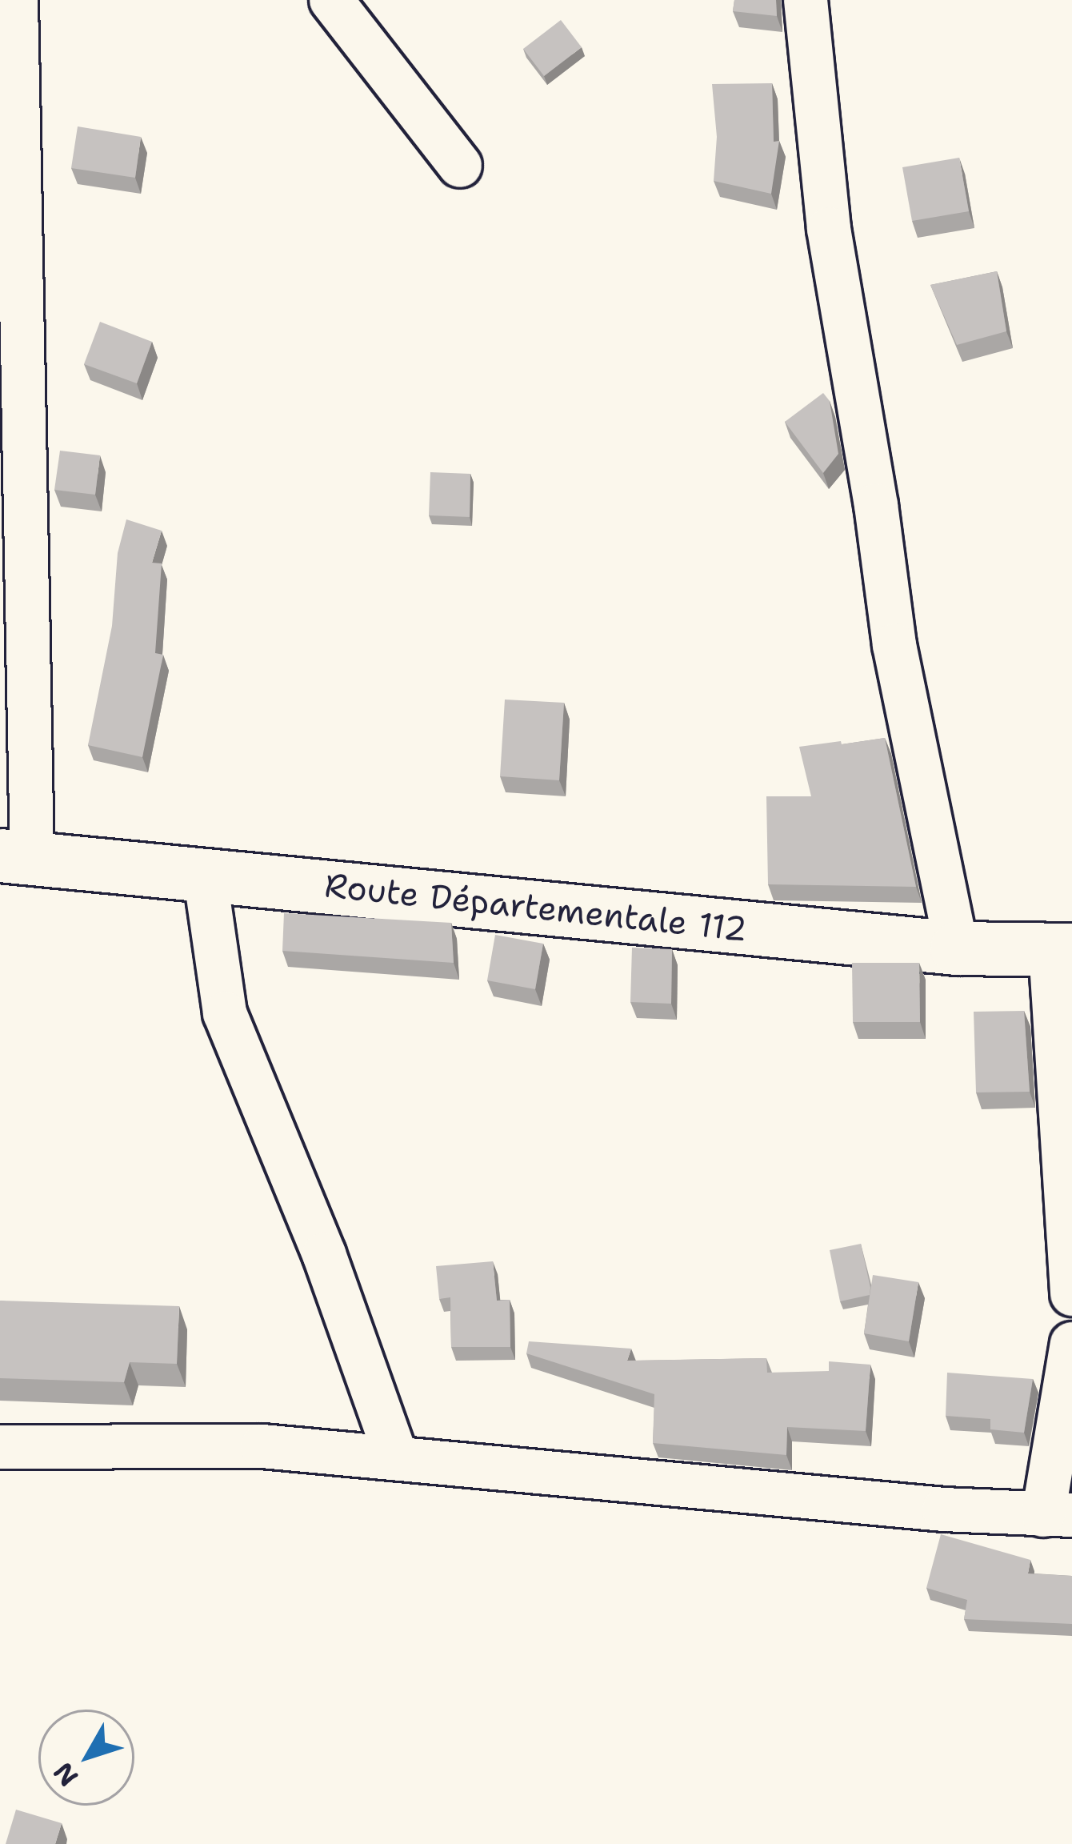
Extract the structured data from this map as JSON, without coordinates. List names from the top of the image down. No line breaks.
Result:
{"streets":{"main road":["Route Départementale 112"]},"north":"bottom left"}
